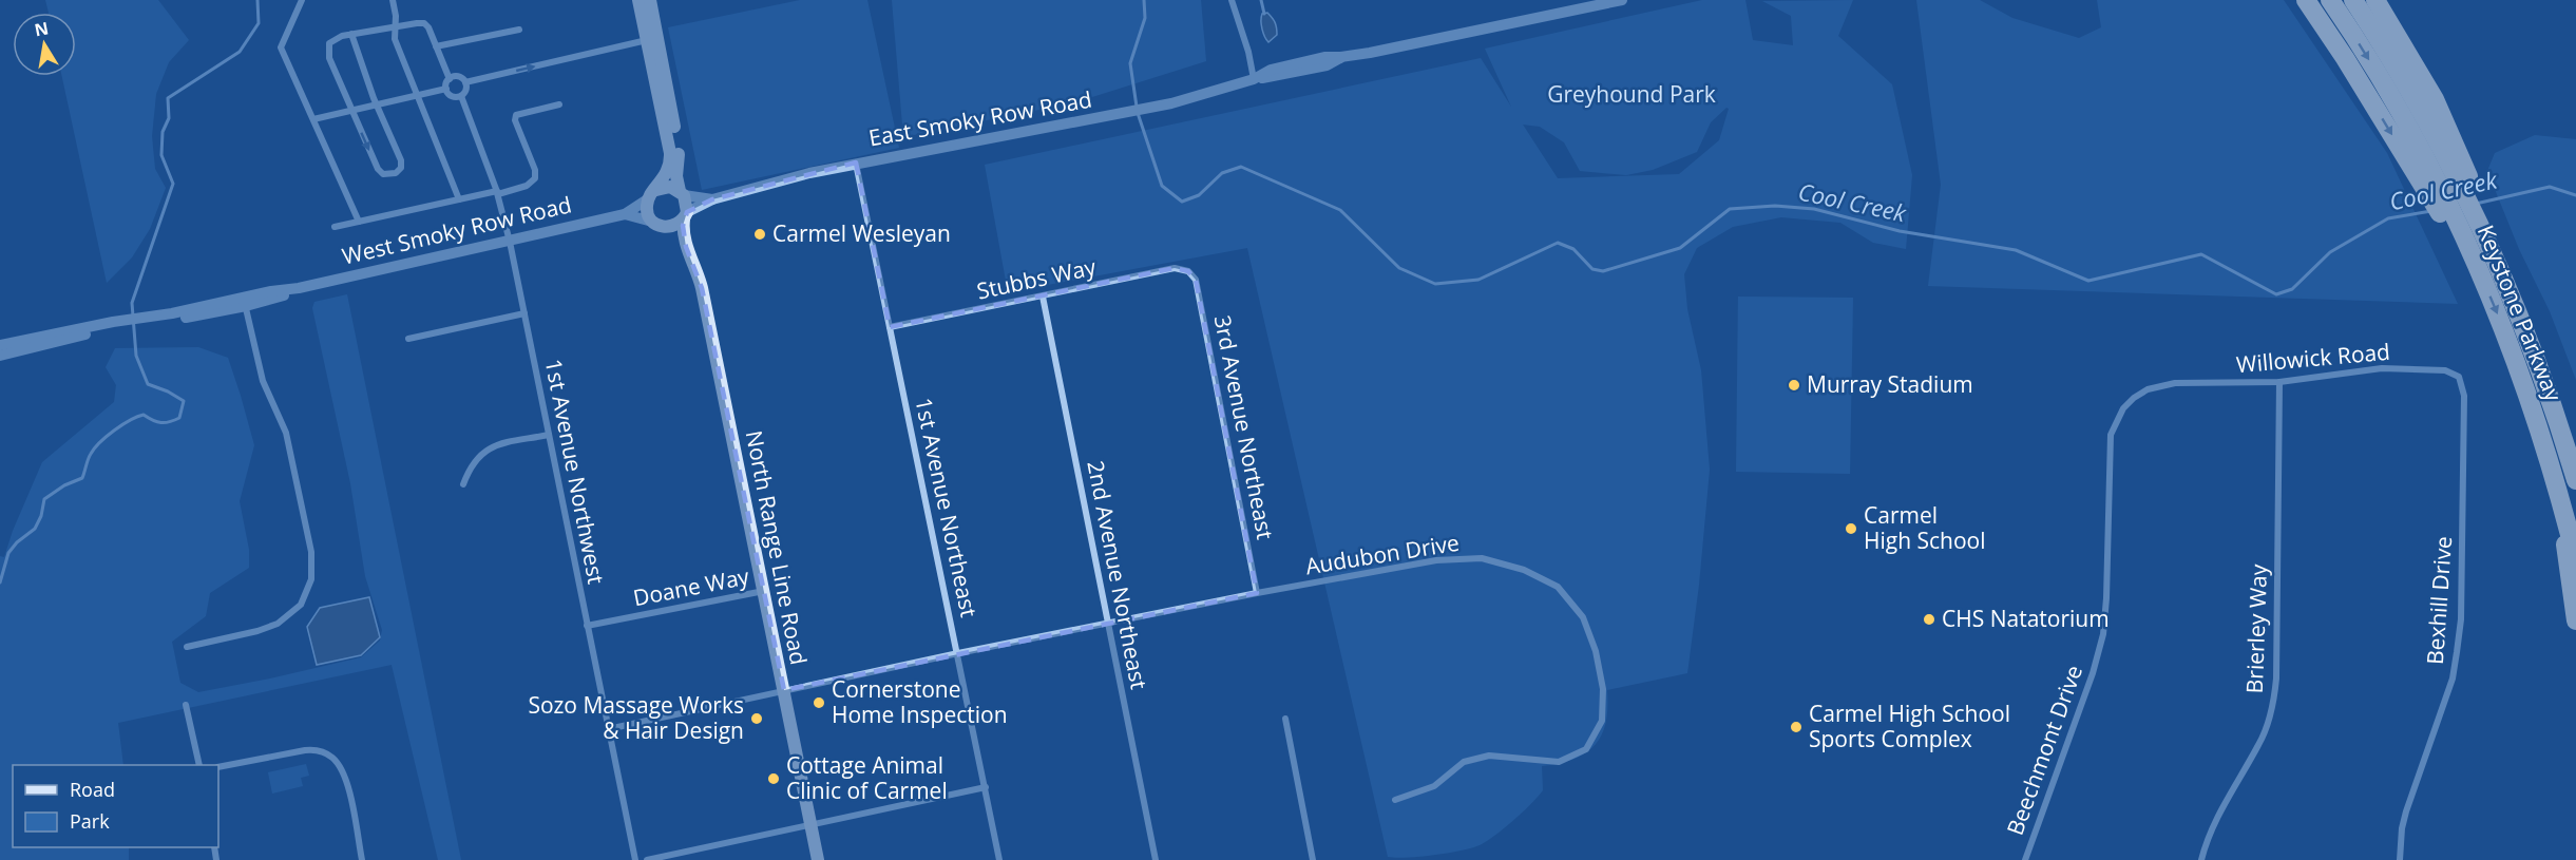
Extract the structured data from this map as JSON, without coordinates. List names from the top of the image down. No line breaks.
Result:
{"streets":{"highway":["Keystone Parkway"],"main road":["North Range Line Road"],"street":["East Smoky Row Road","West Smoky Row Road","Stubbs Way","Willowick Road","3rd Avenue Northeast","1st Avenue Northwest","1st Avenue Northeast","Audubon Drive","2nd Avenue Northeast","Doane Way","Bexhill Drive","Brierley Way","Beechmont Drive"]},"crossings":[["East Smoky Row Road","West Smoky Row Road"],["East Smoky Row Road","1st Avenue Northeast"],["East Smoky Row Road","North Range Line Road"],["West Smoky Row Road","1st Avenue Northwest"],["West Smoky Row Road","North Range Line Road"],["Stubbs Way","3rd Avenue Northeast"],["Stubbs Way","1st Avenue Northeast"],["Stubbs Way","2nd Avenue Northeast"],["Willowick Road","Bexhill Drive"],["Willowick Road","Brierley Way"],["Willowick Road","Beechmont Drive"],["3rd Avenue Northeast","Audubon Drive"],["1st Avenue Northwest","Audubon Drive"],["1st Avenue Northwest","Doane Way"],["1st Avenue Northeast","Audubon Drive"],["North Range Line Road","Audubon Drive"],["North Range Line Road","Doane Way"],["Audubon Drive","2nd Avenue Northeast"]],"water":["Cool Creek"],"parks":["Greyhound Park"],"places":["Carmel Wesleyan","Murray Stadium","Carmel High School","CHS Natatorium","Cornerstone Home Inspection","Sozo Massage Works & Hair Design","Carmel High School Sports Complex","Cottage Animal Clinic of Carmel"],"legend":["Road","Park"],"north":"top"}
